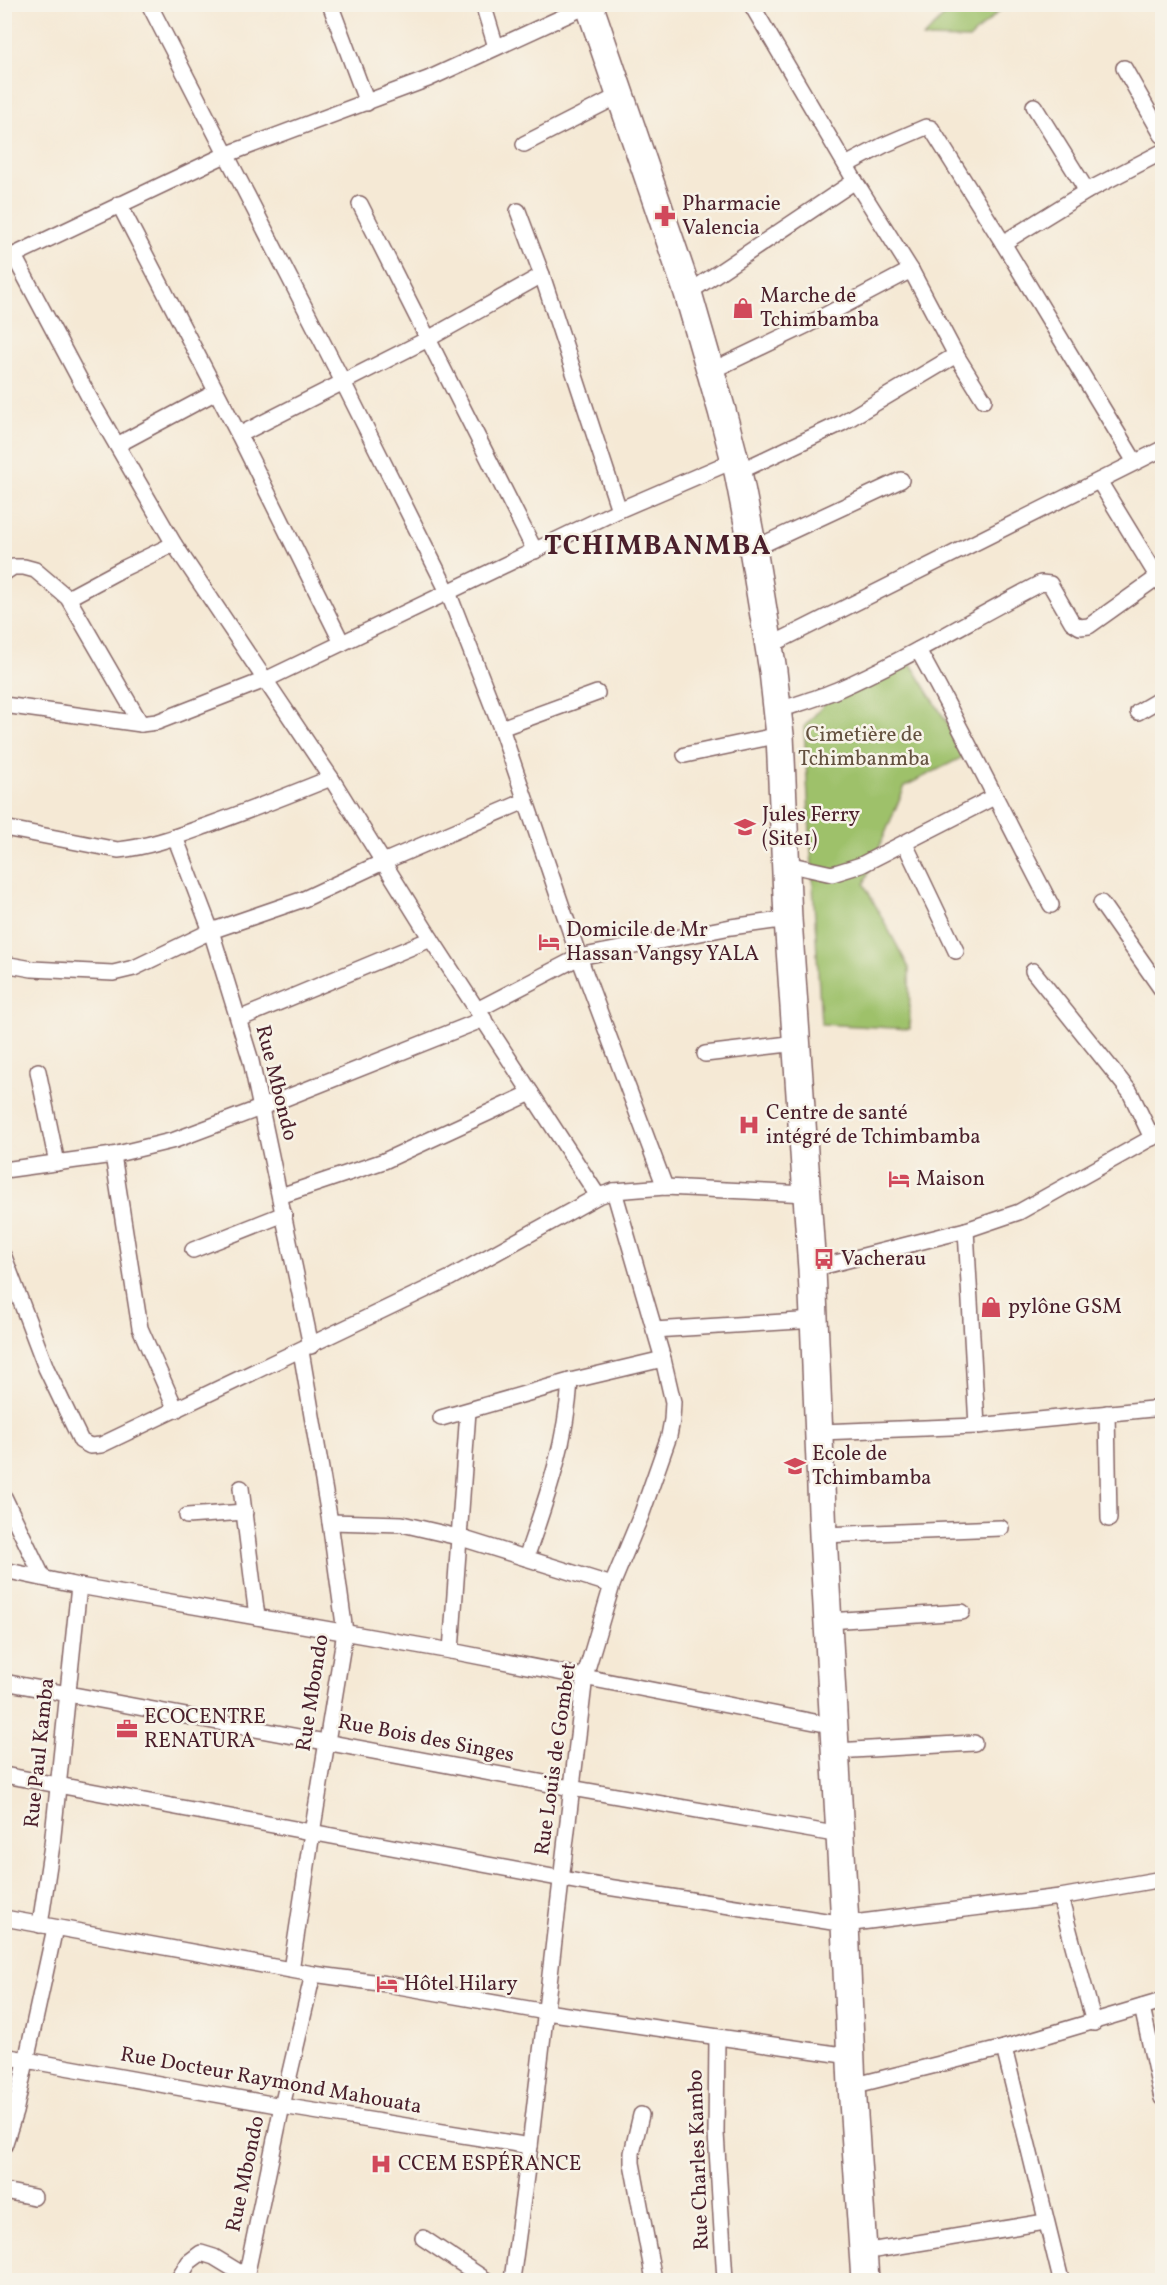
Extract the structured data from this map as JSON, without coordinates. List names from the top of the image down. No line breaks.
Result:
{"streets":{"street":["Rue Mbondo","Rue Bois des Singes","Rue Paul Kamba","Rue Louis de Gombet","Rue Docteur Raymond Mahouata","Rue Charles Kambo"]},"crossings":[["Rue Mbondo","Rue Bois des Singes"],["Rue Mbondo","Rue Docteur Raymond Mahouata"],["Rue Bois des Singes","Rue Paul Kamba"],["Rue Bois des Singes","Rue Louis de Gombet"],["Rue Paul Kamba","Rue Docteur Raymond Mahouata"],["Rue Louis de Gombet","Rue Docteur Raymond Mahouata"]],"districts":["TCHIMBANMBA"],"parks":["Cimetière de Tchimbanmba"],"places":{"pharmacy":["Pharmacie Valencia"],"shop":["Marche de Tchimbamba","pylône GSM"],"school or university":["Jules Ferry (Site1)","Ecole de Tchimbamba"],"hotel":["Domicile de Mr Hassan Vangsy YALA","Maison","Hôtel Hilary"],"hospital":["Centre de santé intégré de Tchimbamba","CCEM ESPÉRANCE"],"bus stop":["Vacherau"],"office":["ECOCENTRE RENATURA"]}}
